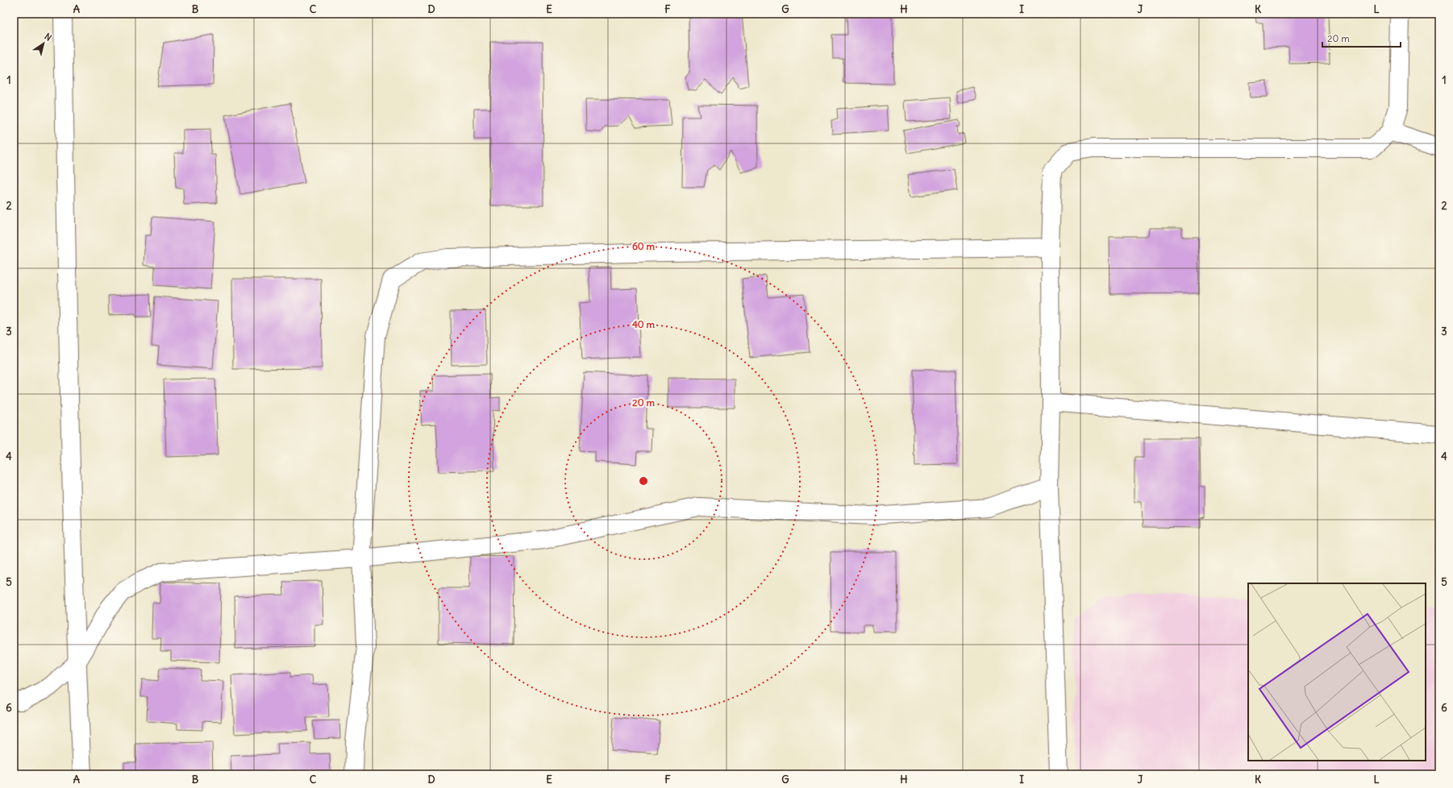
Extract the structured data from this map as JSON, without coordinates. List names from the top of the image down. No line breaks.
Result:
{"scale_bar":"20 m","north":"top right","grid":{"columns":["A","B","C","D","E","F","G","H","I","J","K","L"],"rows":["1","2","3","4","5","6"]},"rings":["60 m","40 m","20 m"]}
